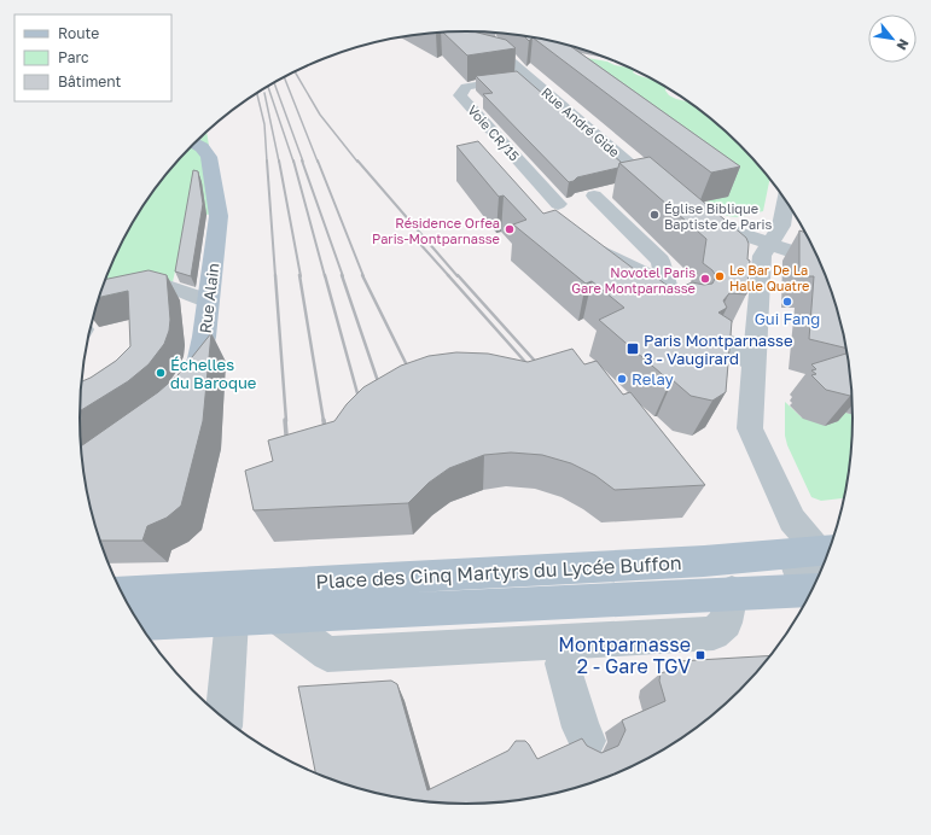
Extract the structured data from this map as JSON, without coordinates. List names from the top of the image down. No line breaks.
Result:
{"streets":{"main road":["Rue Alain","Place des Cinq Martyrs du Lycée Buffon"],"street":["Rue André Gide","Voie CR/15"]},"crossings":[["Rue André Gide","Voie CR/15"]],"places":{"other":["Église Biblique Baptiste de Paris","Résidence Orfea Paris-Montparnasse","Le Bar De La Halle Quatre","Novotel Paris Gare Montparnasse","Gui Fang","Échelles du Baroque","Relay"],"transit":["Paris Montparnasse 3 - Vaugirard","Montparnasse 2 - Gare TGV"]},"legend":["Route","Parc","Bâtiment"],"north":"bottom right"}
